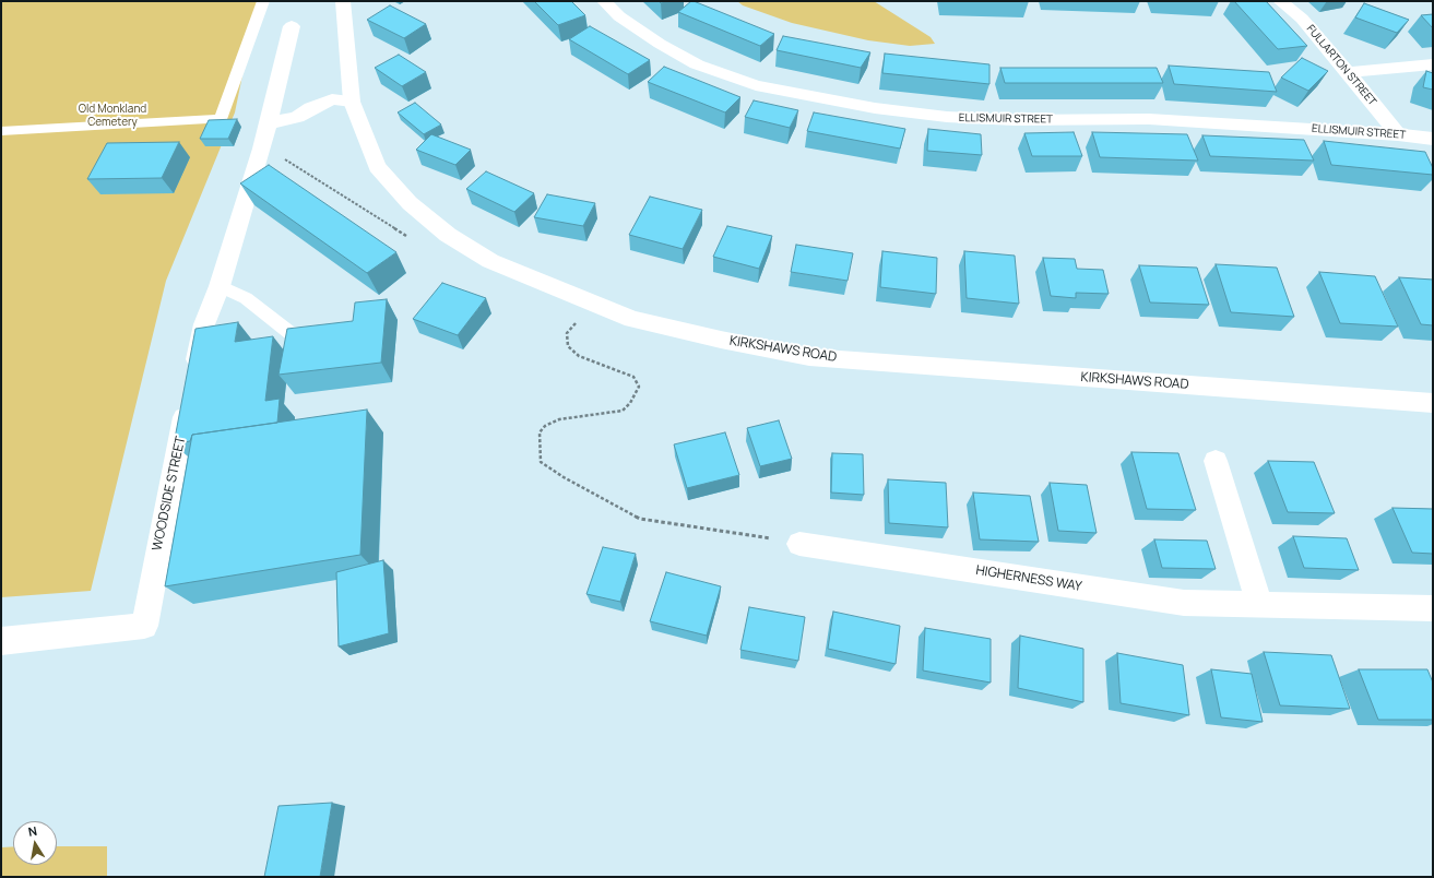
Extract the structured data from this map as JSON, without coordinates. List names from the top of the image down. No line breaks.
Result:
{"streets":{"street":["FULLARTON STREET","ELLISMUIR STREET","KIRKSHAWS ROAD","WOODSIDE STREET","HIGHERNESS WAY"]},"crossings":[["FULLARTON STREET","ELLISMUIR STREET"]],"parks":["Old Monkland Cemetery"],"north":"top"}
